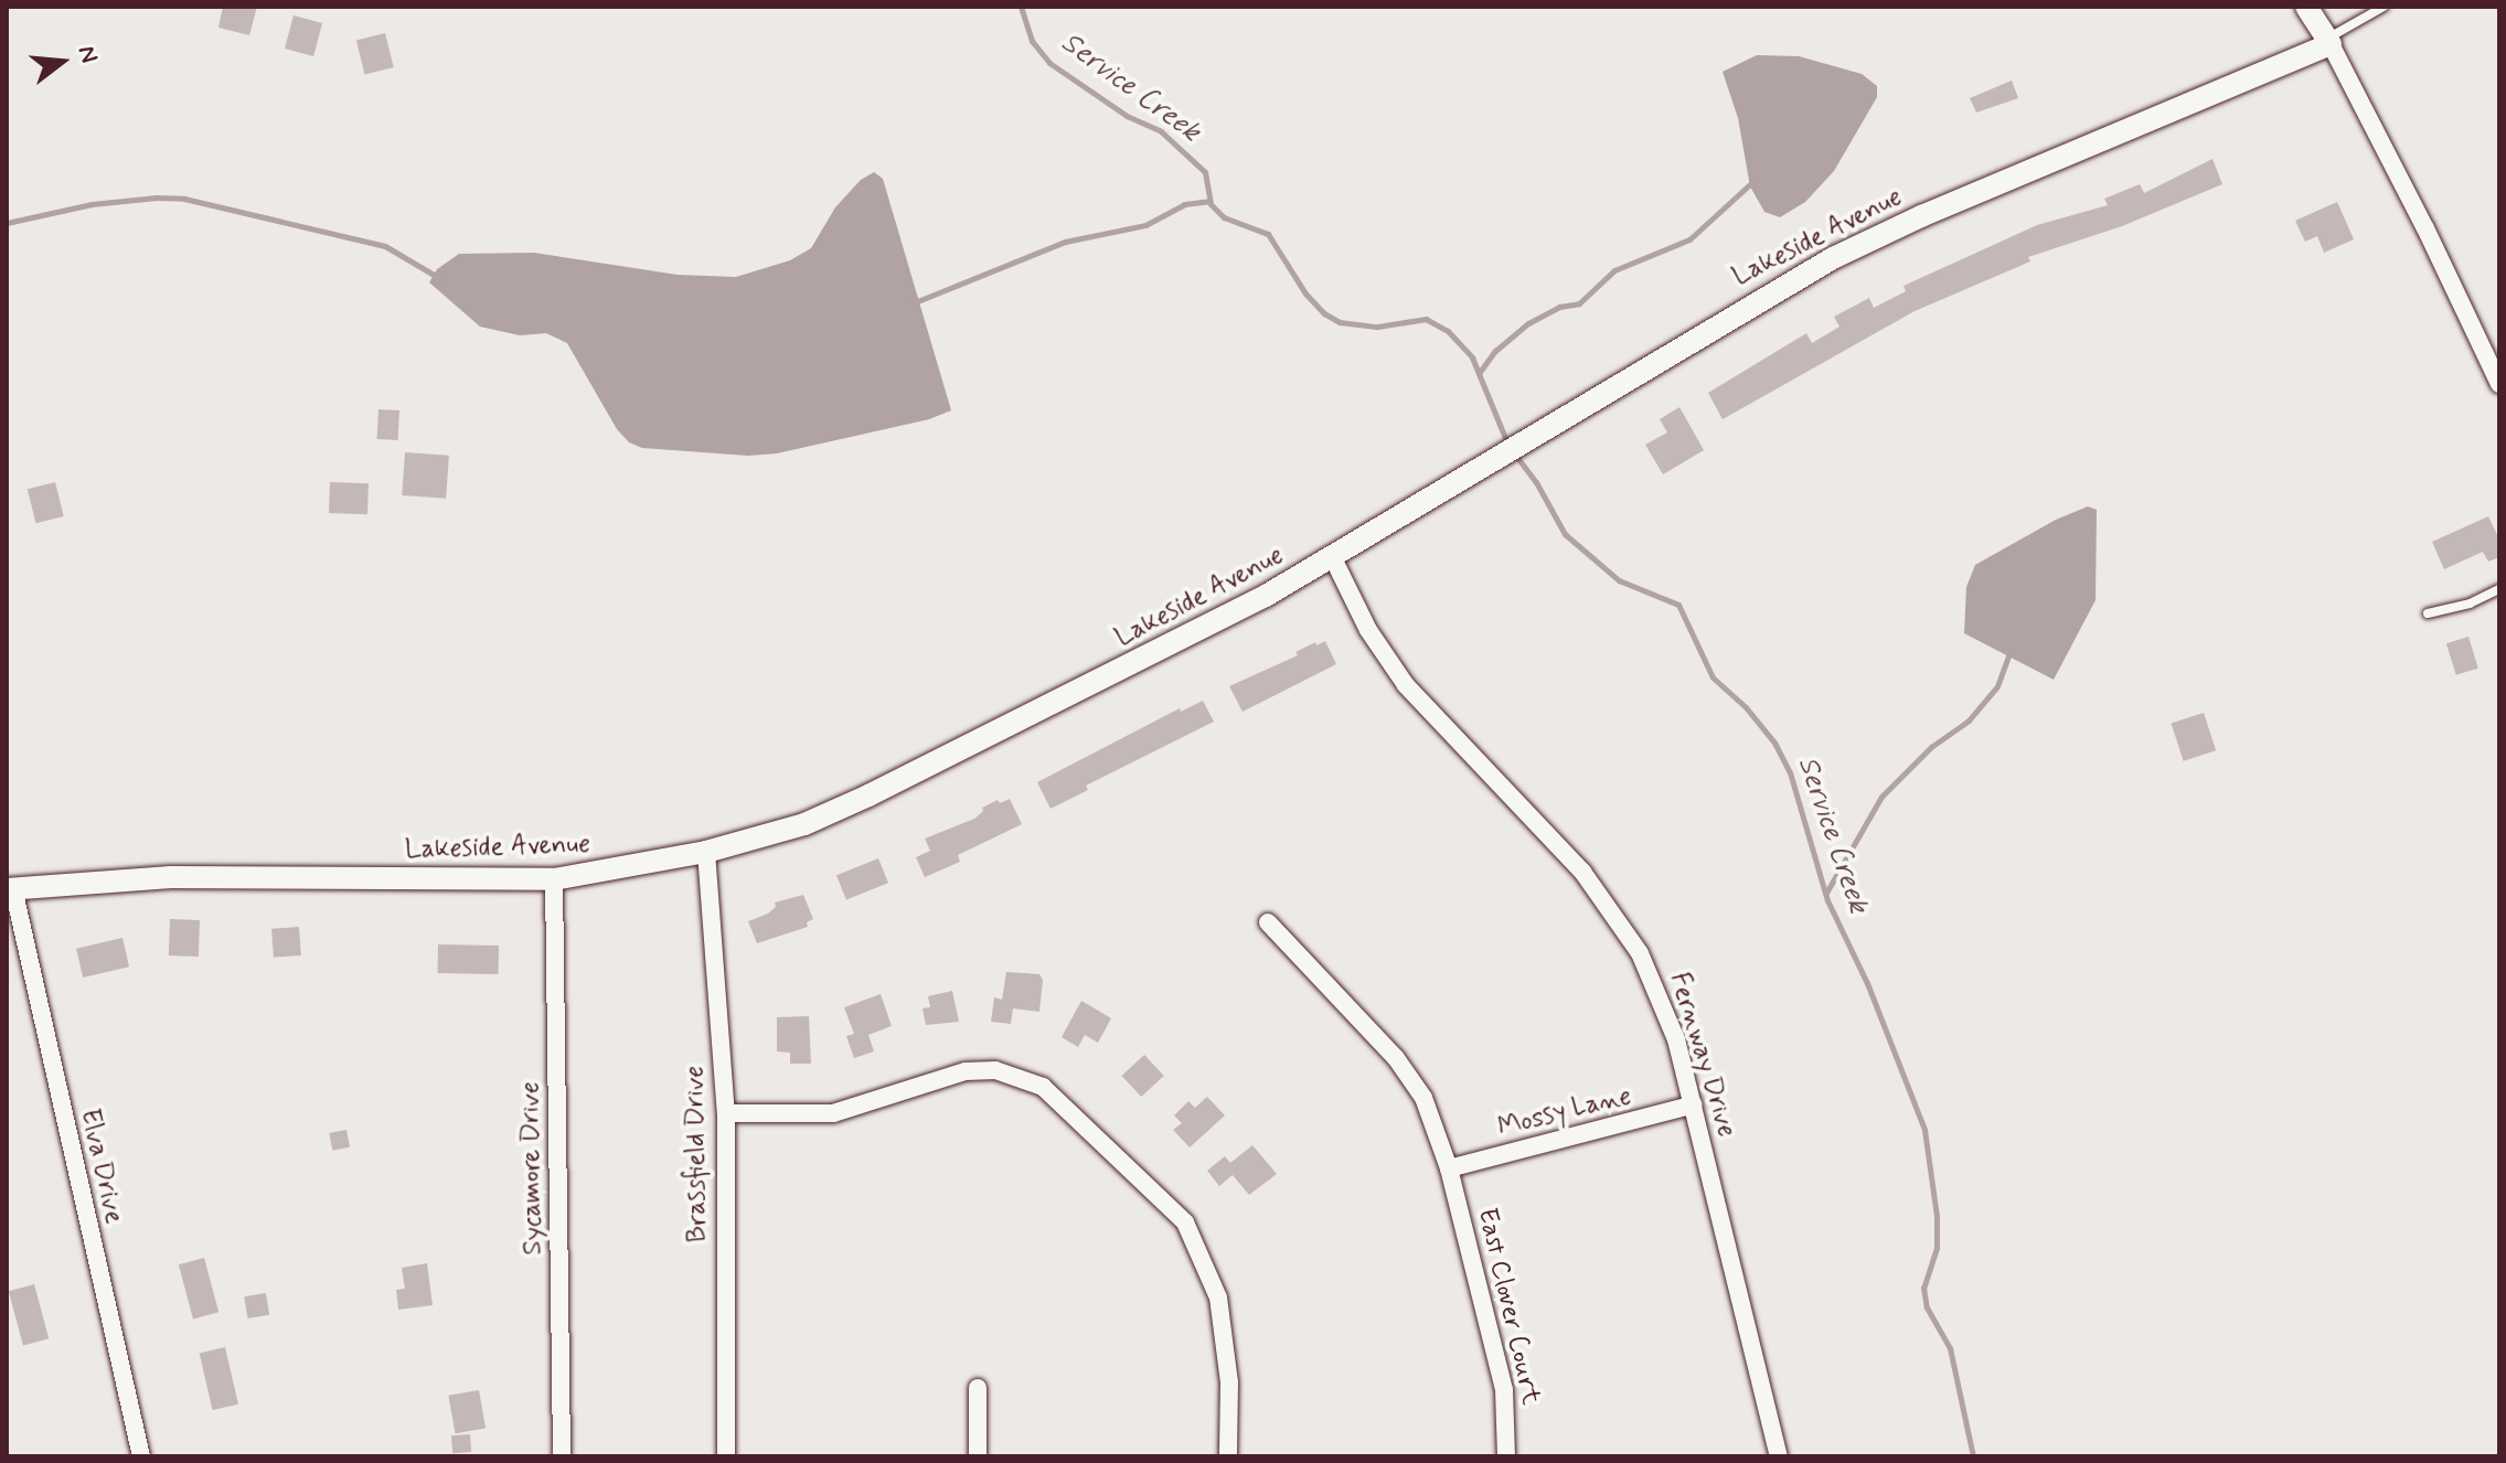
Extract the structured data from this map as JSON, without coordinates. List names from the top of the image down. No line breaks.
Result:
{"streets":{"street":["Lakeside Avenue","Fernway Drive","Mossy Lane","Brassfield Drive","Elva Drive","Sycamore Drive","East Clover Court"]},"crossings":[["Lakeside Avenue","Fernway Drive"],["Lakeside Avenue","Brassfield Drive"],["Lakeside Avenue","Elva Drive"],["Lakeside Avenue","Sycamore Drive"],["Fernway Drive","Mossy Lane"],["Mossy Lane","East Clover Court"]],"water":["Service Creek"],"north":"right"}
